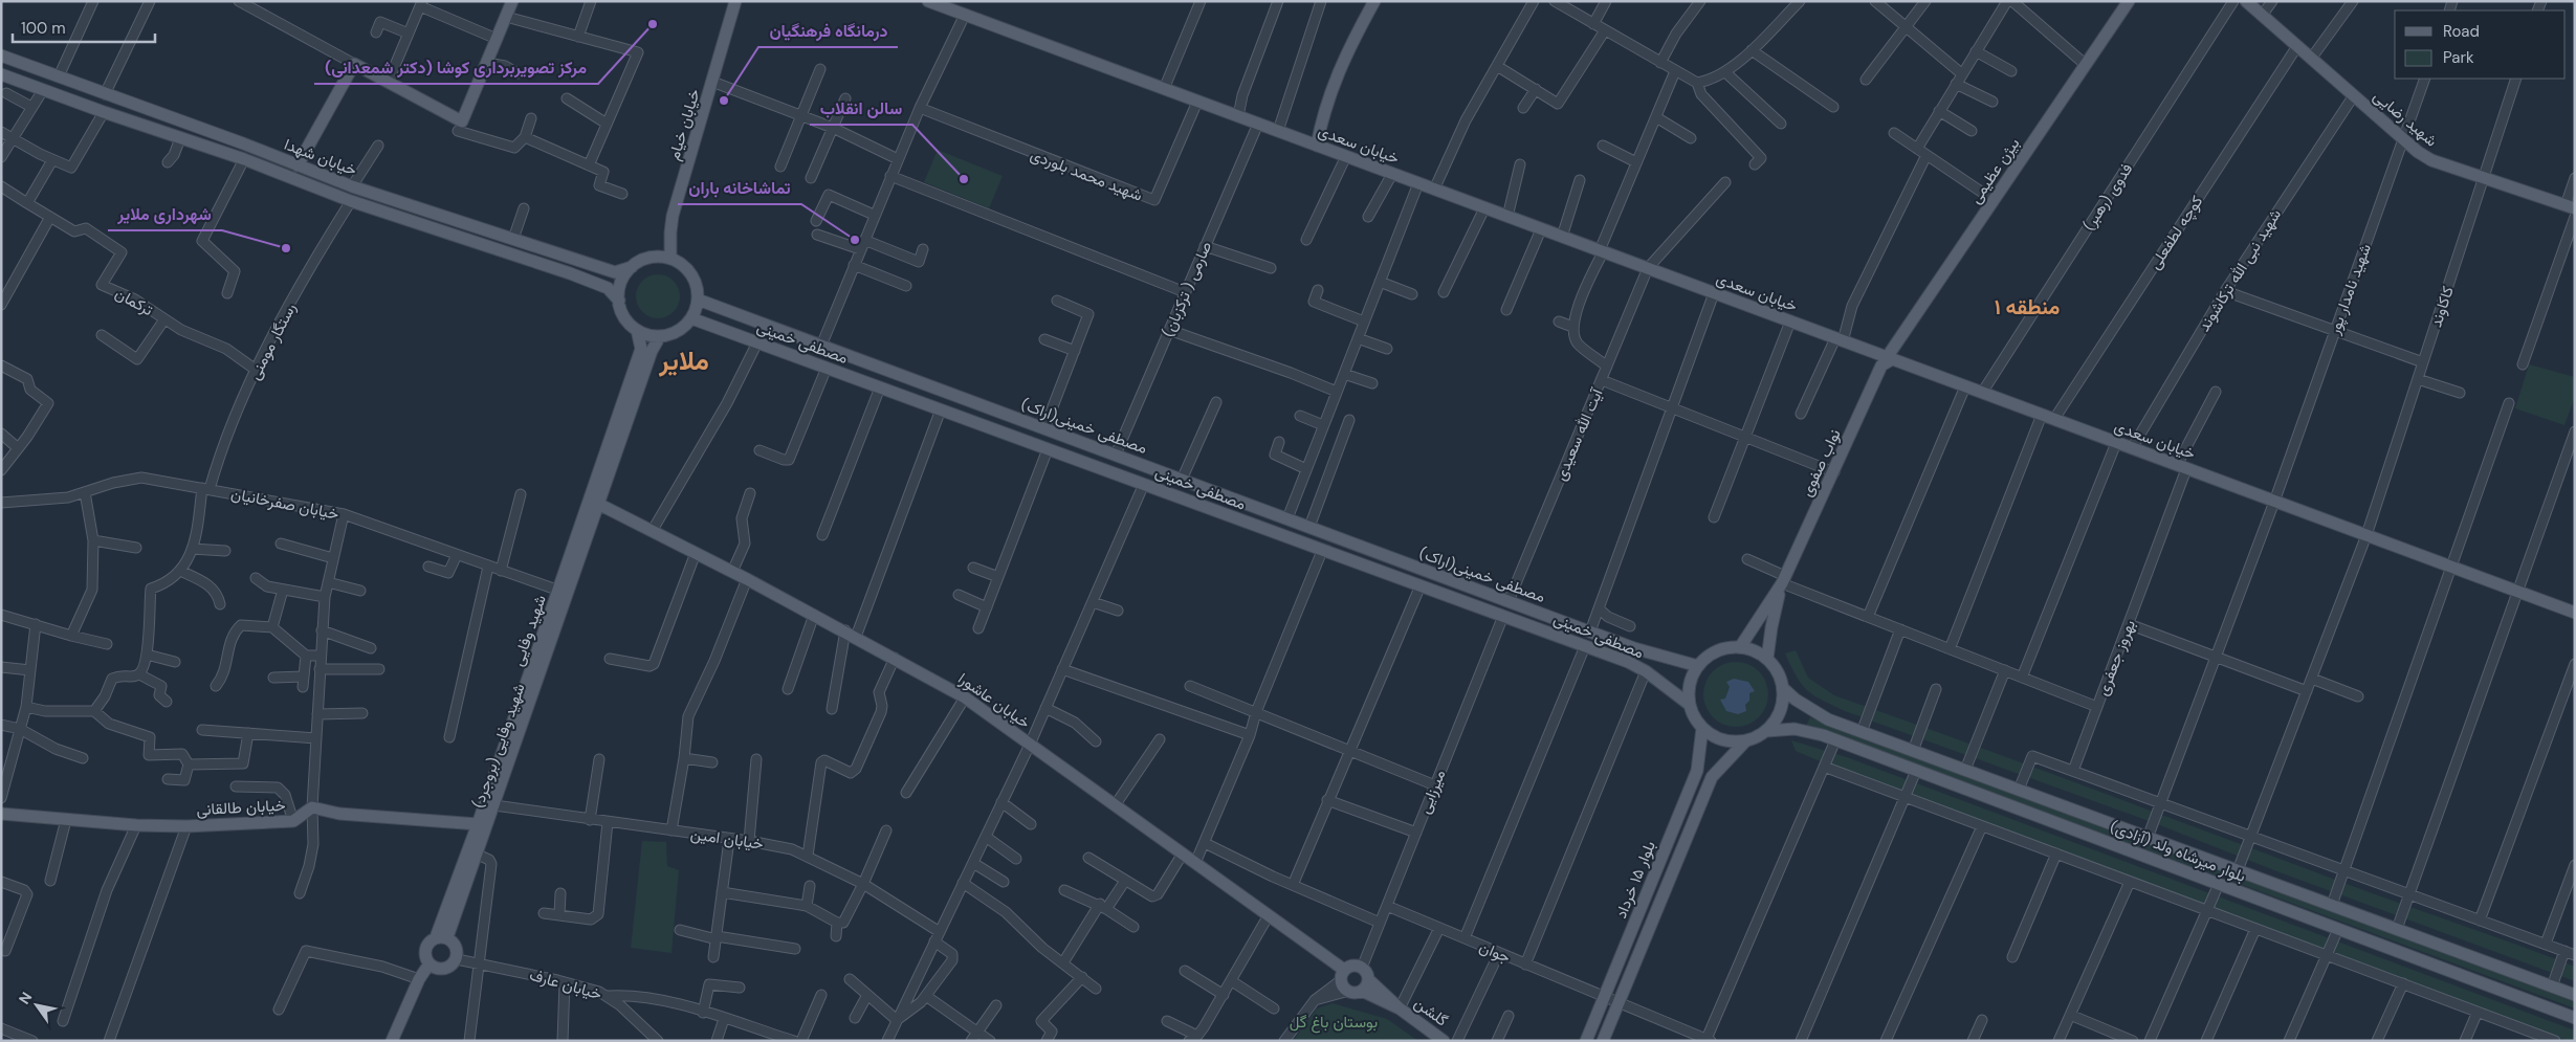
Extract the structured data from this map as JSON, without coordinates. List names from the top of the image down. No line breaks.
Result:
{"streets":{"main road":["شهید رضایی","خیابان خیام","خیابان سعدی","خیابان شهدا","بیژن عظیمی","مصطفی خمینی","مصطفی خمینی(اراک)","نواب صفوی","شهید وفایی","خیابان عاشورا","شهید وفایی (بروجرد)","خیابان طالقانی","بلوار میرشاه ولد (آزادی)","بلوار ۱۵ خرداد","گلشن"],"street":["شهید محمد بلوردی","فدوی (رهبر)","کوچه لطفعلی","شهید نبی الله ترکاشوند","صارمی ( ترکزبان)","شهید نامدار پور","ترکمان","کاکاوند","رستگار مومنی","آیت الله سعیدی","خیابان صفرخانیان","بهروز جعفری","میرزایی","خیابان امین","جوان","خیابان عارف"]},"crossings":[["شهید رضایی","کوچه لطفعلی"],["شهید رضایی","شهید نبی الله ترکاشوند"],["شهید رضایی","شهید نامدار پور"],["شهید رضایی","کاکاوند"],["خیابان خیام","خیابان شهدا"],["خیابان خیام","مصطفی خمینی"],["خیابان خیام","مصطفی خمینی(اراک)"],["خیابان خیام","شهید وفایی"],["خیابان سعدی","بیژن عظیمی"],["خیابان سعدی","شهید محمد بلوردی"],["خیابان سعدی","فدوی (رهبر)"],["خیابان سعدی","کوچه لطفعلی"],["خیابان سعدی","شهید نبی الله ترکاشوند"],["خیابان سعدی","صارمی ( ترکزبان)"],["خیابان سعدی","شهید نامدار پور"],["خیابان سعدی","کاکاوند"],["خیابان سعدی","آیت الله سعیدی"],["خیابان سعدی","نواب صفوی"],["خیابان سعدی","بهروز جعفری"],["خیابان شهدا","رستگار مومنی"],["خیابان شهدا","مصطفی خمینی"],["خیابان شهدا","مصطفی خمینی(اراک)"],["خیابان شهدا","شهید وفایی"],["بیژن عظیمی","نواب صفوی"],["صارمی ( ترکزبان)","مصطفی خمینی(اراک)"],["شهید نامدار پور","بلوار میرشاه ولد (آزادی)"],["ترکمان","رستگار مومنی"],["کاکاوند","بلوار میرشاه ولد (آزادی)"],["رستگار مومنی","خیابان صفرخانیان"],["مصطفی خمینی","مصطفی خمینی(اراک)"],["مصطفی خمینی","شهید وفایی"],["مصطفی خمینی","میرزایی"],["مصطفی خمینی","بلوار میرشاه ولد (آزادی)"],["مصطفی خمینی","بلوار ۱۵ خرداد"],["مصطفی خمینی(اراک)","آیت الله سعیدی"],["مصطفی خمینی(اراک)","شهید وفایی"],["مصطفی خمینی(اراک)","بلوار میرشاه ولد (آزادی)"],["مصطفی خمینی(اراک)","بلوار ۱۵ خرداد"],["خیابان صفرخانیان","شهید وفایی"],["شهید وفایی","شهید وفایی (بروجرد)"],["شهید وفایی","خیابان عارف"],["خیابان عاشورا","شهید وفایی (بروجرد)"],["خیابان عاشورا","میرزایی"],["شهید وفایی (بروجرد)","خیابان امین"],["شهید وفایی (بروجرد)","خیابان عارف"],["میرزایی","جوان"],["بلوار میرشاه ولد (آزادی)","بلوار ۱۵ خرداد"],["بلوار ۱۵ خرداد","جوان"]],"districts":["منطقه ۱","ملایر"],"parks":["بوستان باغ گل"],"places":["مرکز تصویربرداری کوشا (دکتر شمعدانی)","درمانگاه فرهنگیان","سالن انقلاب","تماشاخانه باران","شهرداری ملایر"],"legend":["Road","Park"],"scale_bar":"100 m","north":"top left"}
